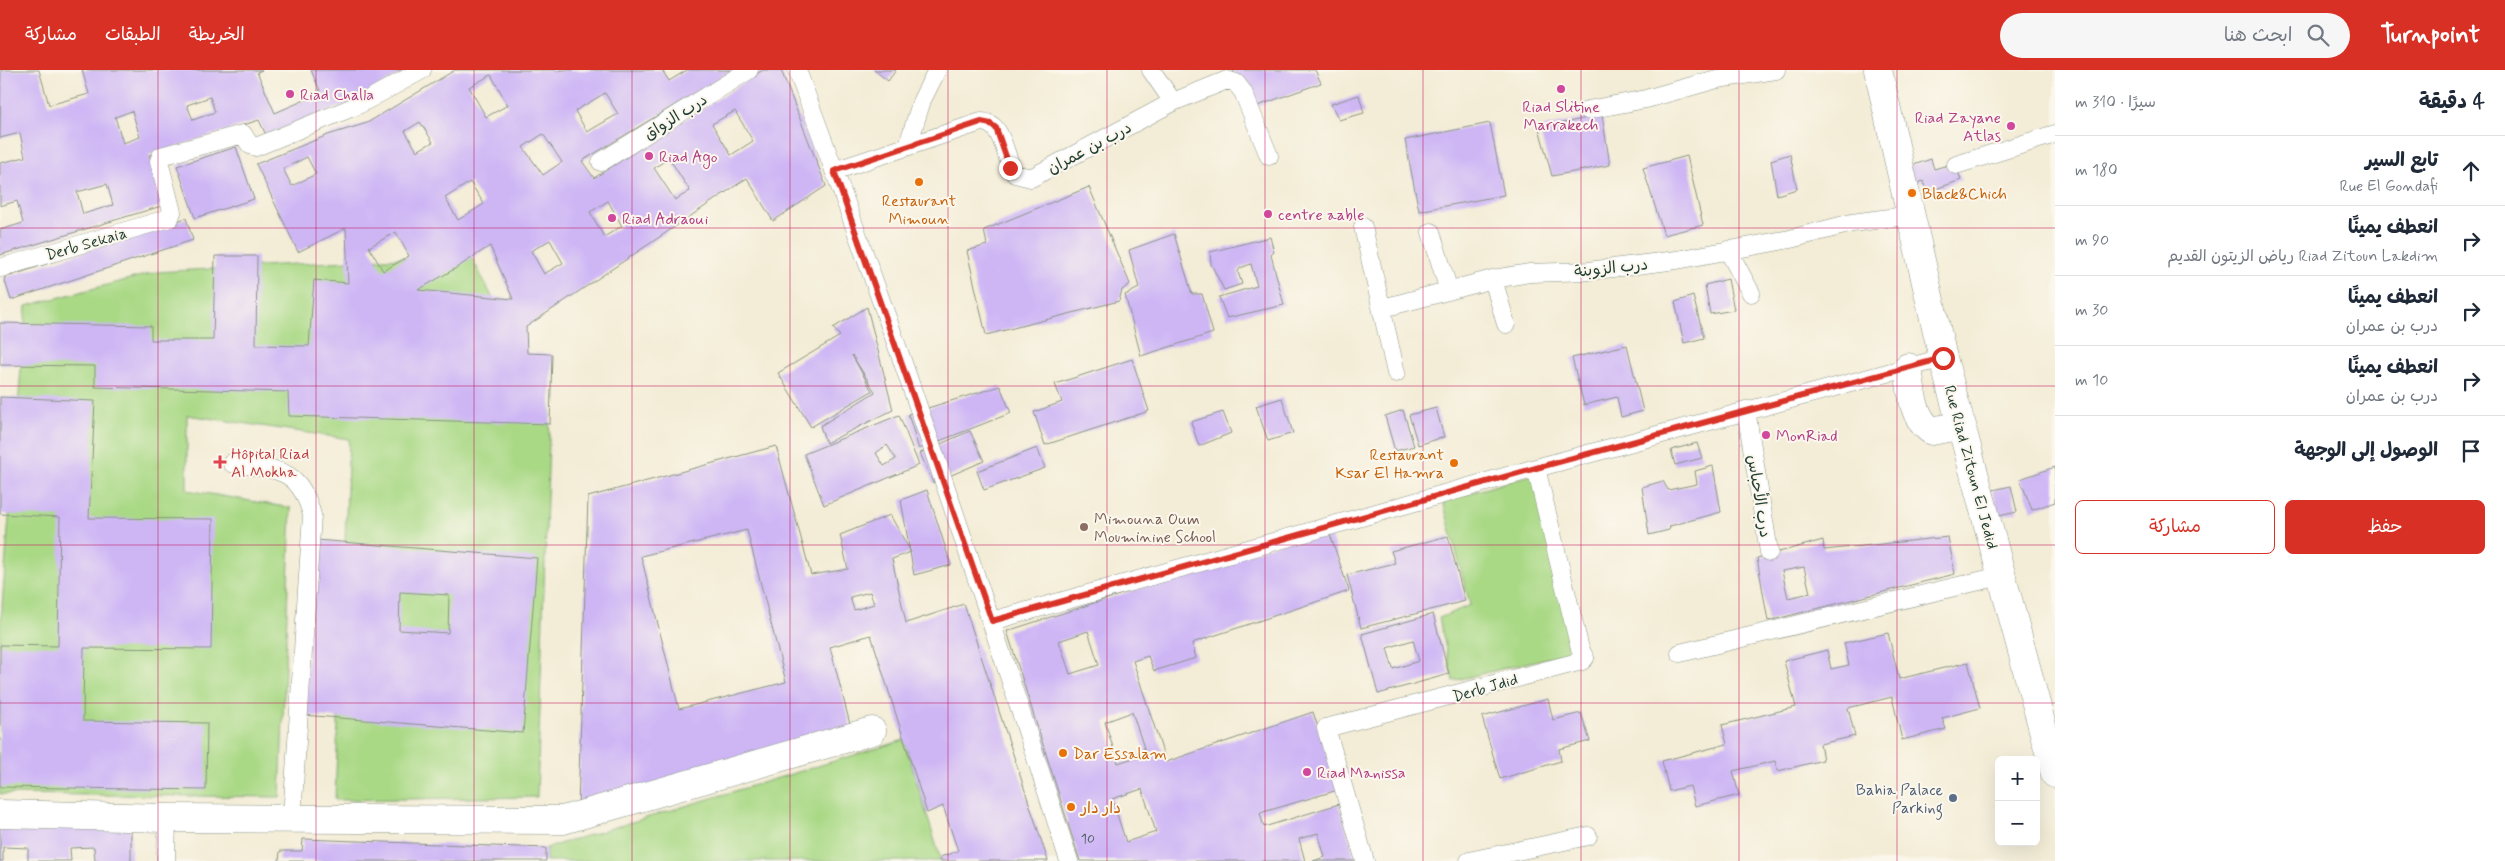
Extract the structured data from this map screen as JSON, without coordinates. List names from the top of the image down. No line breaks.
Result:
{"streets":{"street":["Rue Riad Zitoun El Jedid"],"lane":["درب الزواق","درب بن عمران","Derb Sekaia","درب الزوبنة","درب الأحباس","Derb Jdid"]},"crossings":[["درب الزوبنة","Rue Riad Zitoun El Jedid"]],"places":{"other":["Riad Slitine Marrakech","Riad Challa","Riad Zayane Atlas","Riad Ago","Restaurant Mimoun","Black&Chich","centre aable","Riad Adraoui","MonRiad","Restaurant Ksar El Hamra","Mimouna Oum Mouminine School","Dar Essalam","Riad Manissa","Bahia Palace Parking","دار دار"],"health":["Hôpital Riad Al Mokha"]},"house_numbers":["10"],"page":{"header":"Turnpoint","search":"ابحث هنا","nav":["الخريطة","الطبقات","مشاركة"],"heading":["4 دقيقة","سيرًا · 310 m"],"list":[["تابع السير","Rue El Gondafi","180 m"],["انعطف يمينًا","Riad Zitoun Lakdim رياض الزيتون القديم","90 m"],["انعطف يمينًا","درب بن عمران","30 m"],["انعطف يمينًا","درب بن عمران","10 m"],"الوصول إلى الوجهة"],"buttons":["حفظ","مشاركة"],"map_buttons":["+","−"]}}
